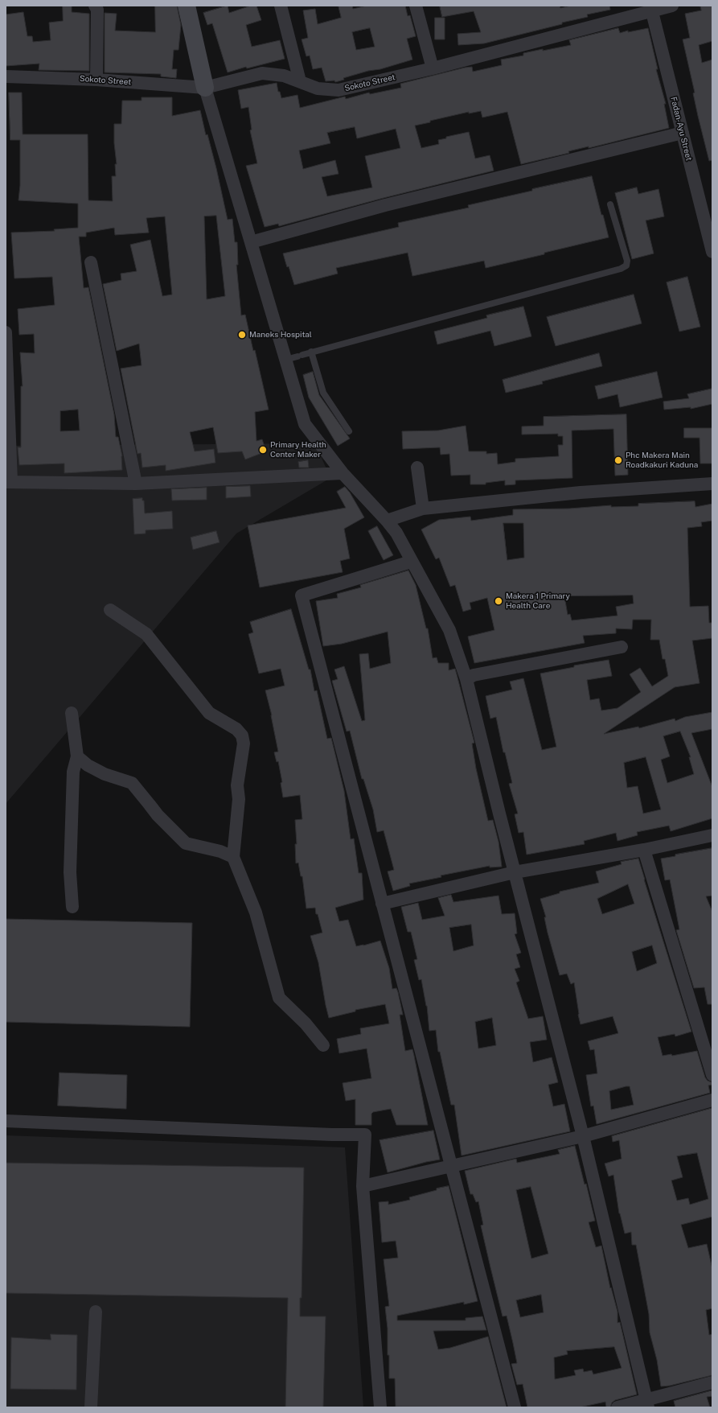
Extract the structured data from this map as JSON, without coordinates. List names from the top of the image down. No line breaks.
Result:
{"streets":{"street":["Sokoto Street","Fadan-Ayu Street"]},"crossings":[["Sokoto Street","Fadan-Ayu Street"]],"places":["Maneks Hospital","Primary Health Center Maker","Phc Makera Main Roadkakuri Kaduna","Makera 1 Primary Health Care"]}
